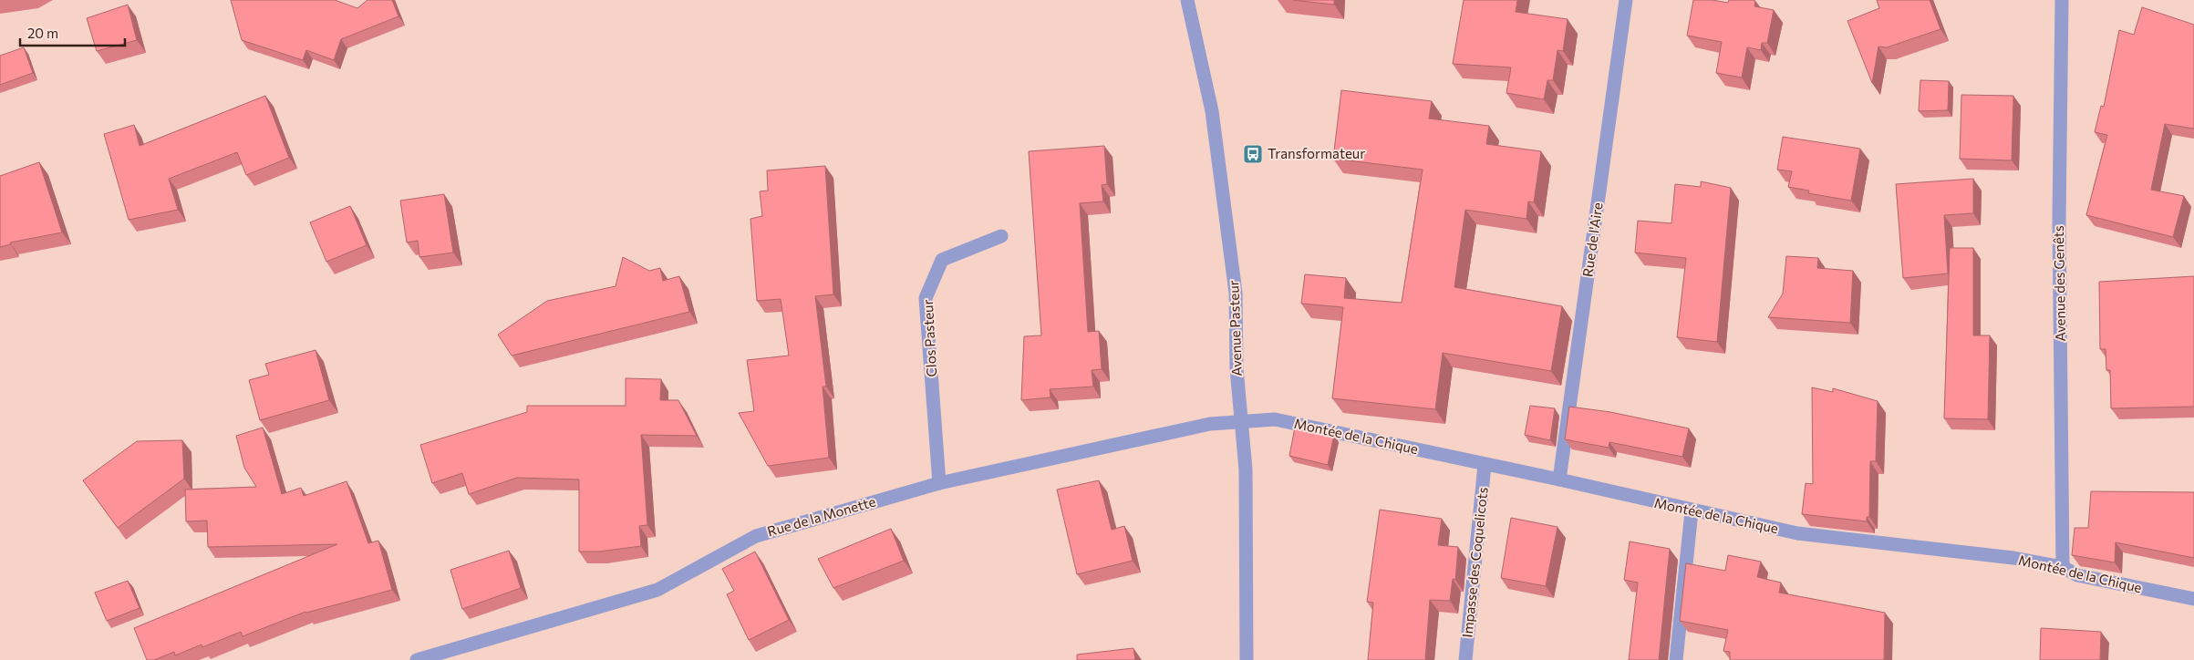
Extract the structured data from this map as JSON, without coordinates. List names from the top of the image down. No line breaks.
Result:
{"streets":{"street":["Rue de l'Aire","Avenue des Genêts","Avenue Pasteur","Clos Pasteur","Montée de la Chique","Rue de la Monette","Impasse des Coquelicots"]},"crossings":[["Rue de l'Aire","Montée de la Chique"],["Avenue des Genêts","Montée de la Chique"],["Avenue Pasteur","Montée de la Chique"],["Avenue Pasteur","Rue de la Monette"],["Clos Pasteur","Rue de la Monette"],["Montée de la Chique","Rue de la Monette"],["Montée de la Chique","Impasse des Coquelicots"]],"places":{"bus stop":["Transformateur"]},"scale_bar":"20 m"}
